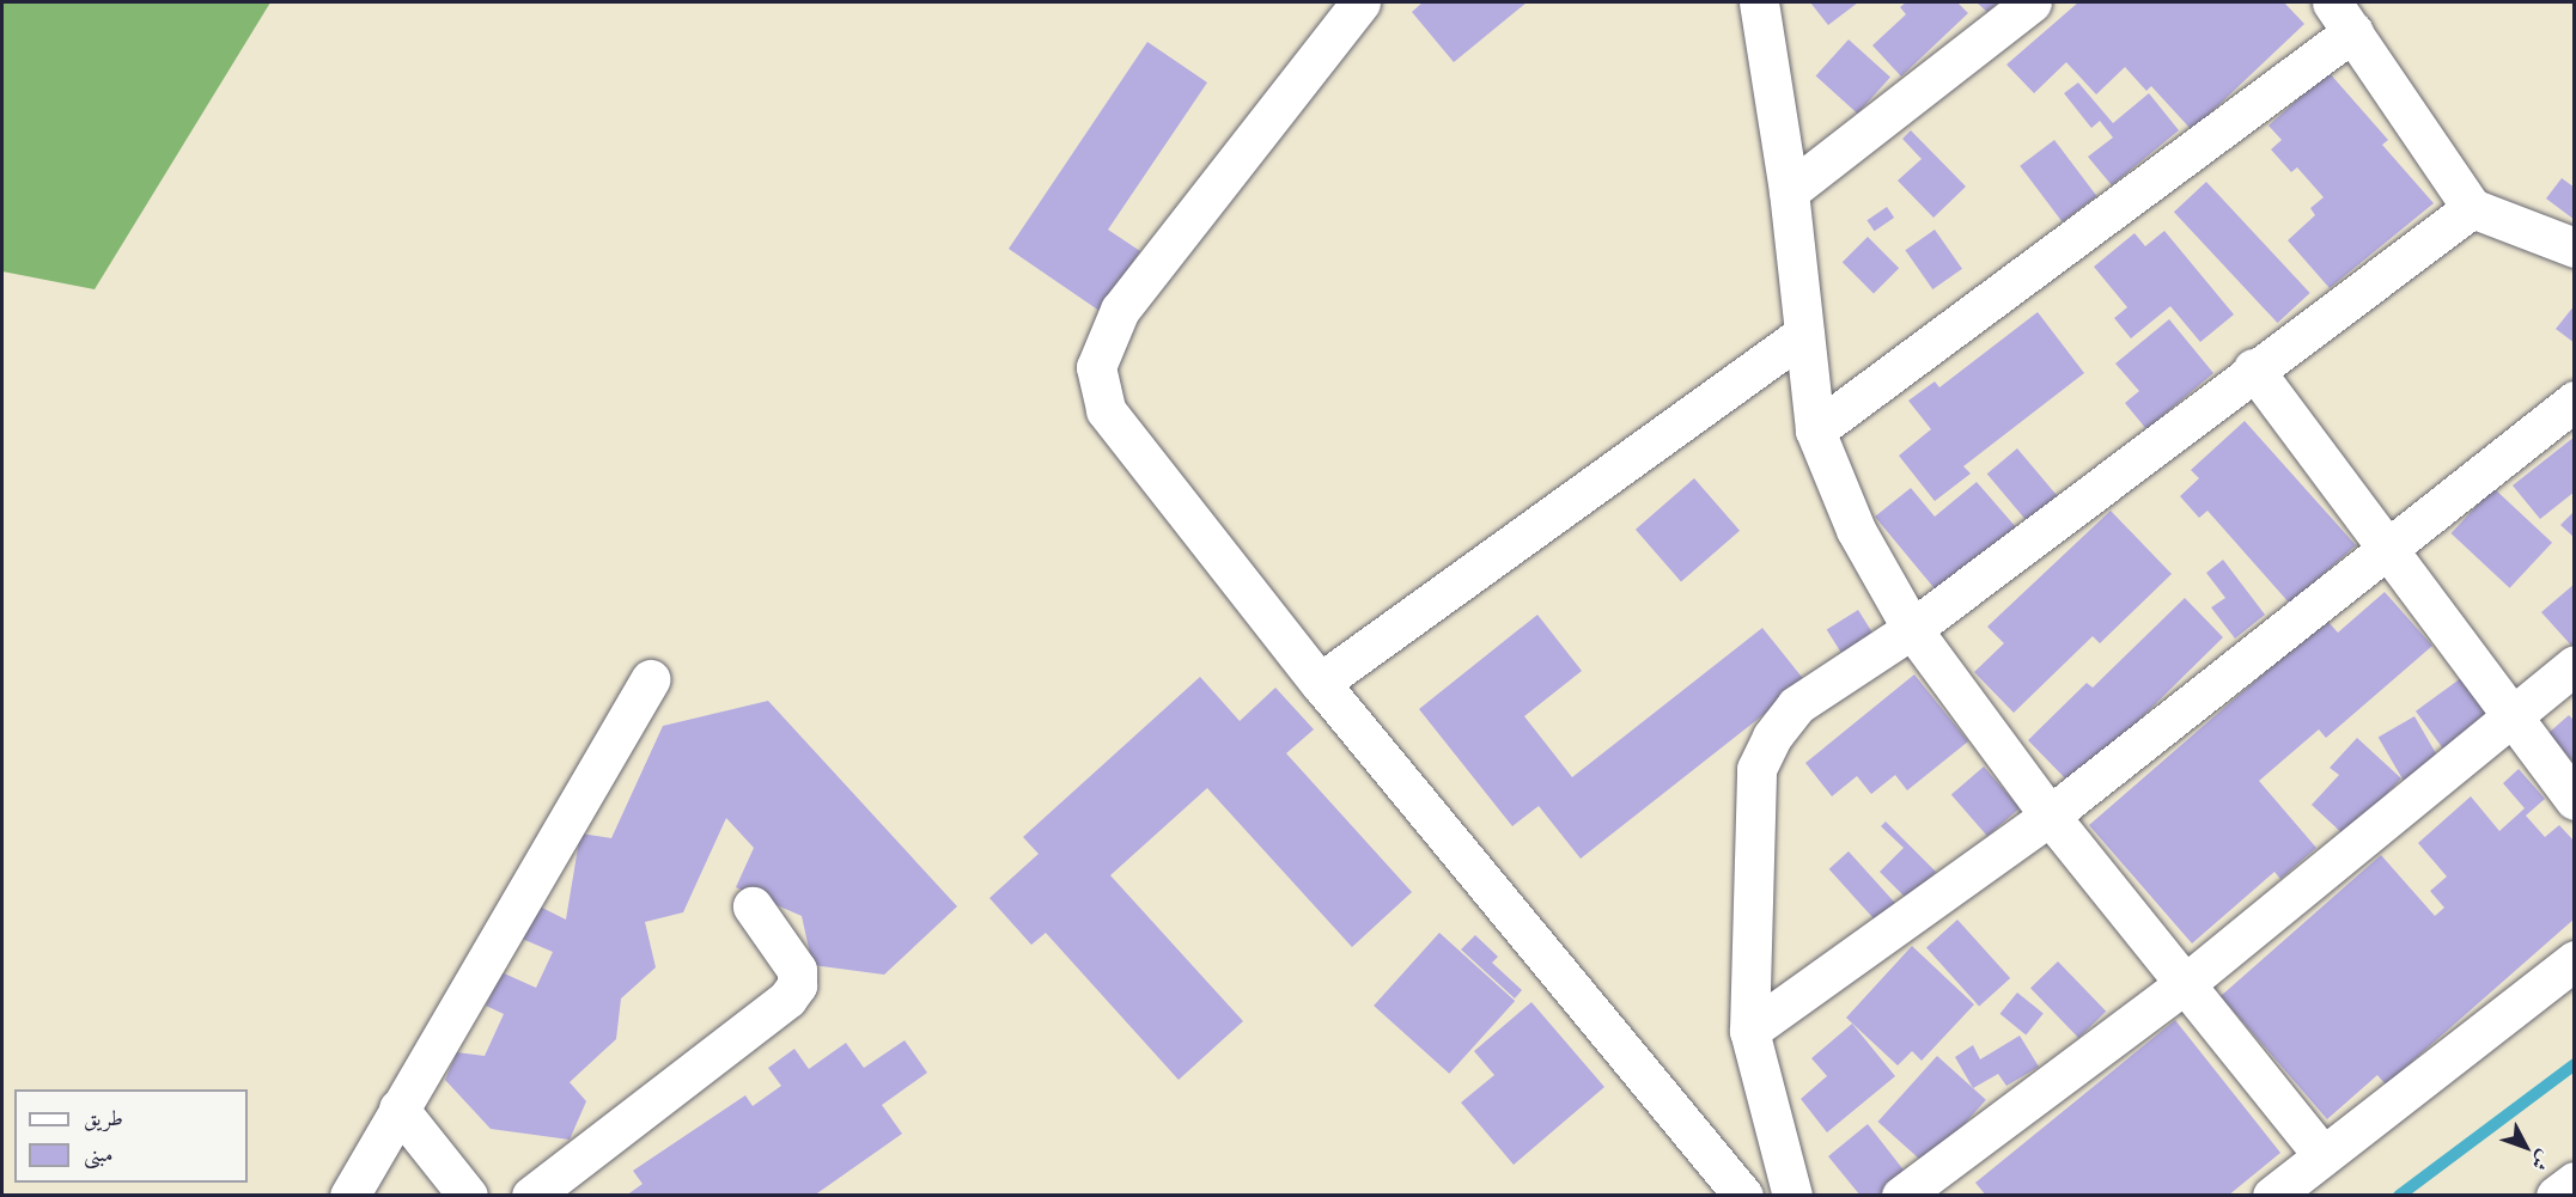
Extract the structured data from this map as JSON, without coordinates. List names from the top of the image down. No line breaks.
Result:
{"legend":["طريق","مبنى"],"north":"bottom right"}
